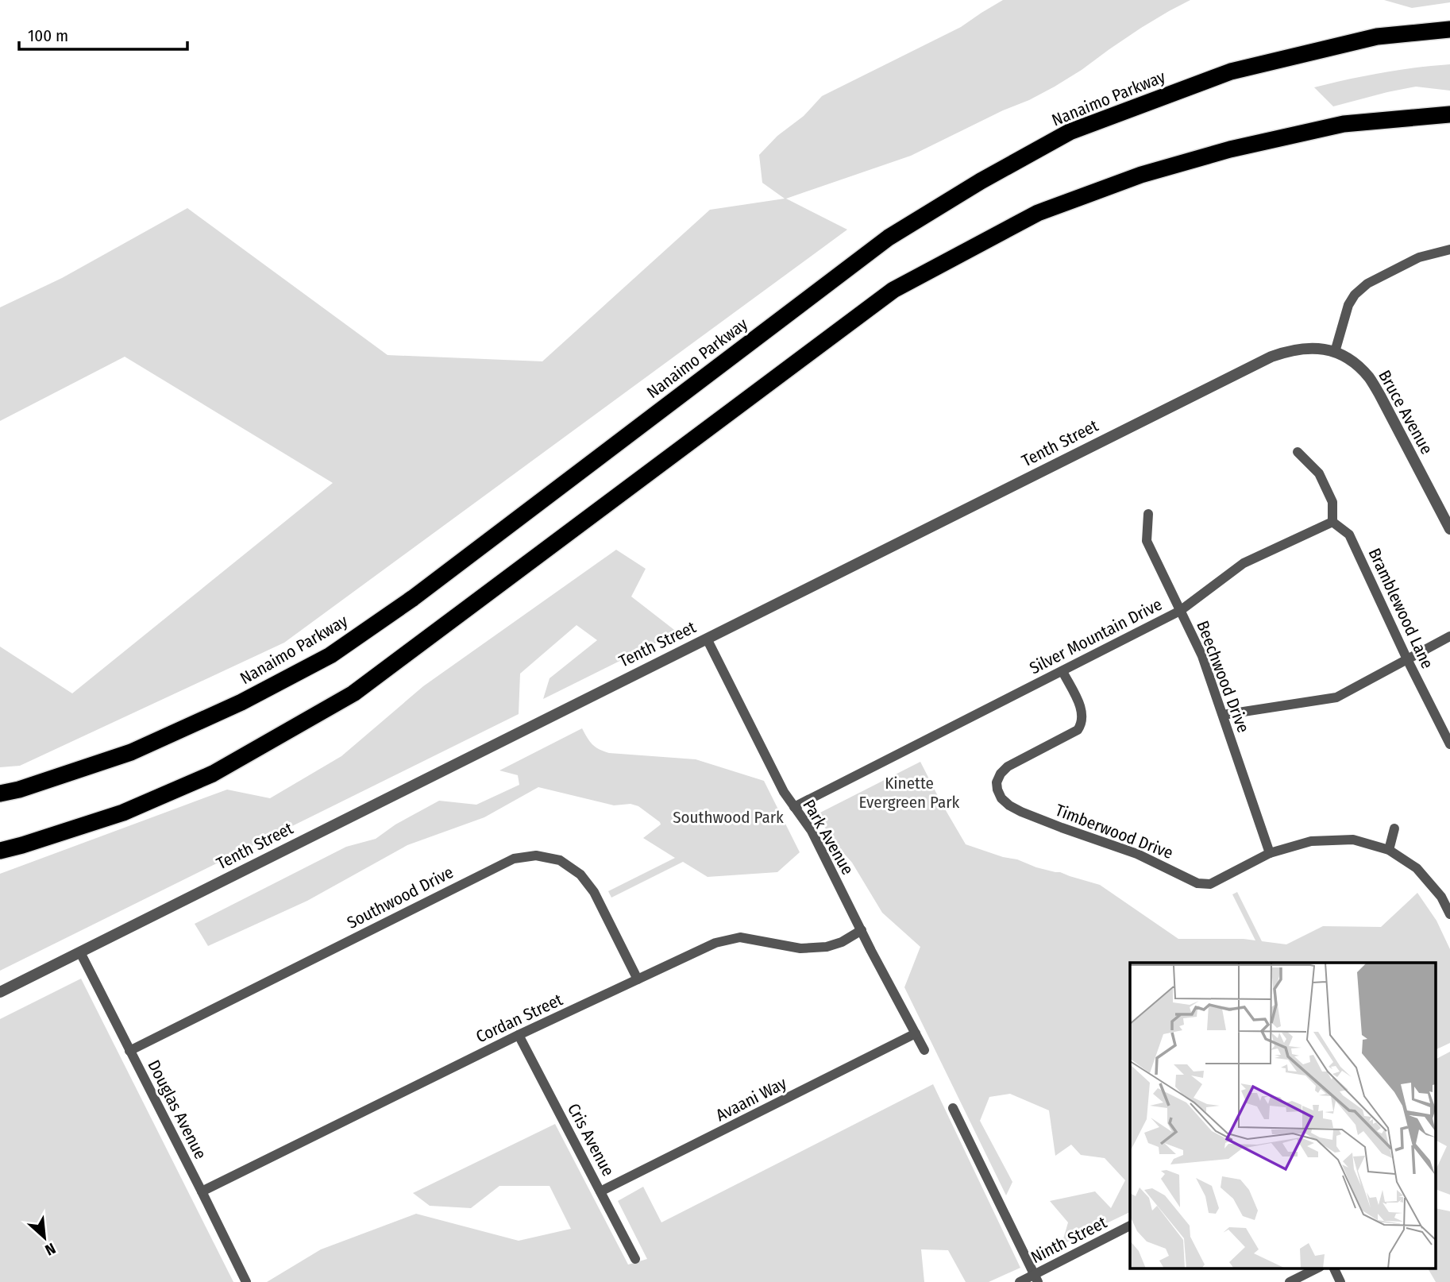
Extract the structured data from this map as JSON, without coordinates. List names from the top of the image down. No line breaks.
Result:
{"streets":{"highway":["Nanaimo Parkway"],"street":["Bruce Avenue","Tenth Street","Bramblewood Lane","Silver Mountain Drive","Beechwood Drive","Timberwood Drive","Park Avenue","Southwood Drive","Cordan Street","Avaani Way","Douglas Avenue","Cris Avenue","Ninth Street"]},"crossings":[["Bruce Avenue","Tenth Street"],["Tenth Street","Park Avenue"],["Tenth Street","Douglas Avenue"],["Bramblewood Lane","Silver Mountain Drive"],["Silver Mountain Drive","Beechwood Drive"],["Silver Mountain Drive","Timberwood Drive"],["Silver Mountain Drive","Park Avenue"],["Beechwood Drive","Timberwood Drive"],["Park Avenue","Cordan Street"],["Park Avenue","Avaani Way"],["Southwood Drive","Cordan Street"],["Southwood Drive","Douglas Avenue"],["Cordan Street","Douglas Avenue"],["Cordan Street","Cris Avenue"],["Avaani Way","Cris Avenue"]],"parks":["Kinette Evergreen Park","Southwood Park"],"scale_bar":"100 m","north":"bottom right"}
